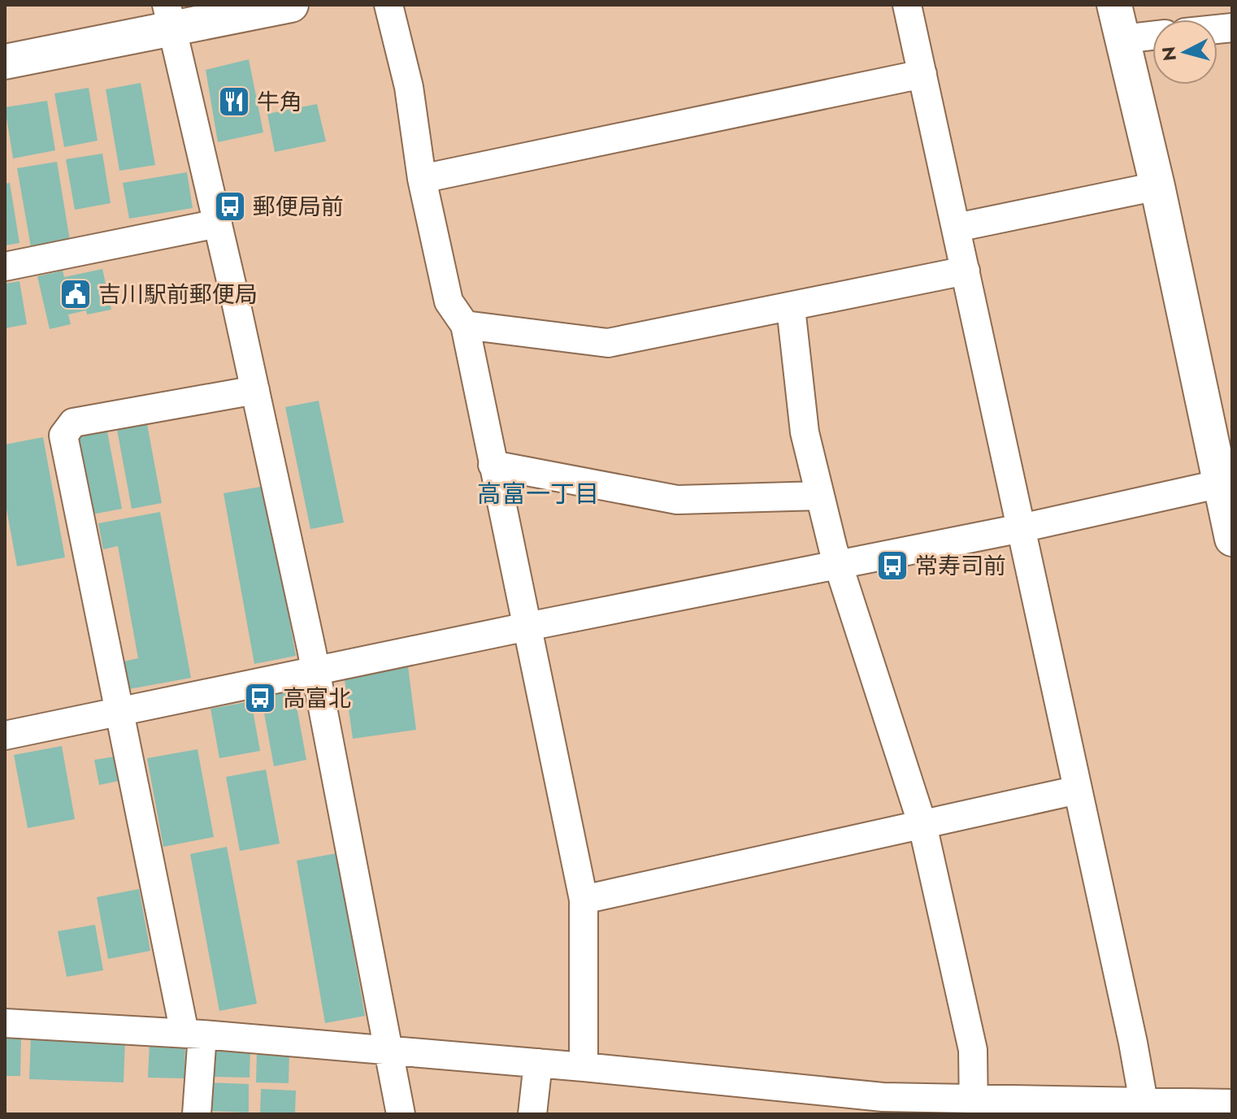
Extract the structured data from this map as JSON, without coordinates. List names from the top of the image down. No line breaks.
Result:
{"districts":["高富一丁目"],"places":{"restaurant":["牛角"],"bus stop":["郵便局前","常寿司前","高富北"],"public building":["吉川駅前郵便局"]},"north":"left"}
